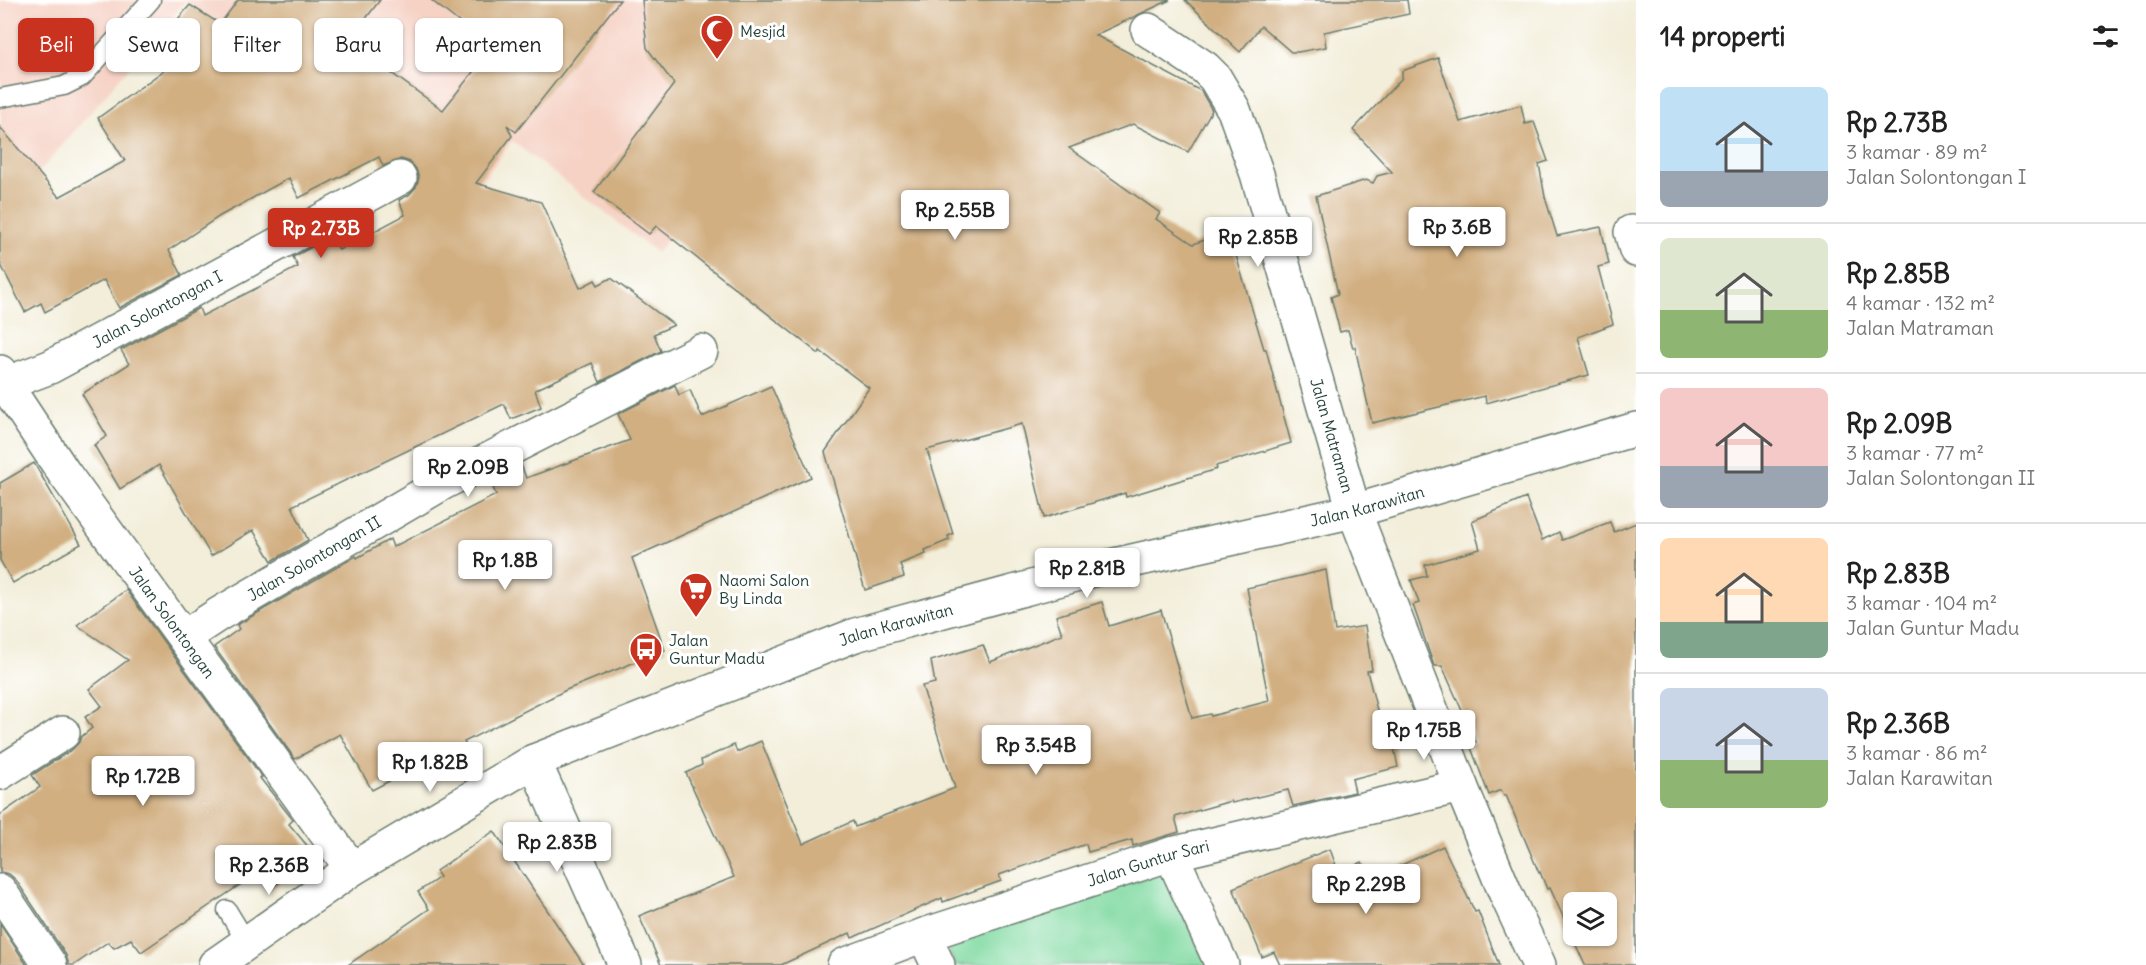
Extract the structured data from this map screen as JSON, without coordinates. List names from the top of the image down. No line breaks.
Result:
{"streets":{"street":["Jalan Solontongan I","Jalan Matraman","Jalan Karawitan","Jalan Solontongan II","Jalan Solontongan","Jalan Guntur Sari"]},"crossings":[["Jalan Solontongan I","Jalan Solontongan"],["Jalan Matraman","Jalan Karawitan"],["Jalan Matraman","Jalan Guntur Sari"],["Jalan Karawitan","Jalan Solontongan"],["Jalan Solontongan II","Jalan Solontongan"]],"places":{"mosque":["Mesjid"],"supermarket":["Naomi Salon By Linda"],"bus stop":["Jalan Guntur Madu"]},"page":{"heading":"14 properti","chip":["Beli","Sewa","Filter","Baru","Apartemen"],"list":[{"name":"Rp 2.73B","note":"3 kamar · 89 m² · Jalan Solontongan I"},{"name":"Rp 2.85B","note":"4 kamar · 132 m² · Jalan Matraman"},{"name":"Rp 2.09B","note":"3 kamar · 77 m² · Jalan Solontongan II"},{"name":"Rp 2.83B","note":"3 kamar · 104 m² · Jalan Guntur Madu"},{"name":"Rp 2.36B","note":"3 kamar · 86 m² · Jalan Karawitan"}],"price":["Rp 2.55B","Rp 3.6B","Rp 2.73B","Rp 2.85B","Rp 2.09B","Rp 1.8B","Rp 2.81B","Rp 1.75B","Rp 3.54B","Rp 1.82B","Rp 1.72B","Rp 2.83B","Rp 2.36B","Rp 2.29B"]}}
